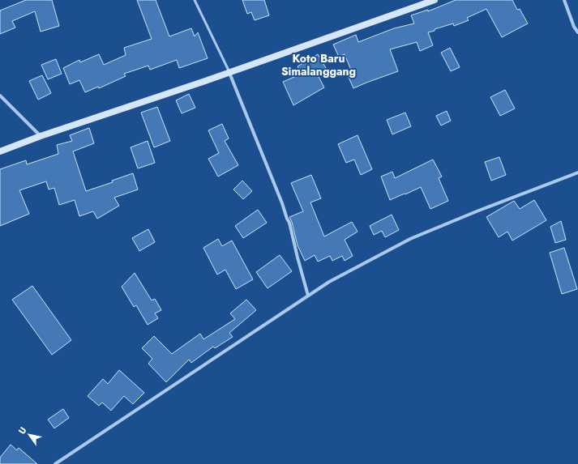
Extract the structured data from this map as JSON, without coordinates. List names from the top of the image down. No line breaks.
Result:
{"districts":["Koto Baru Simalanggang"],"north":"top left"}
